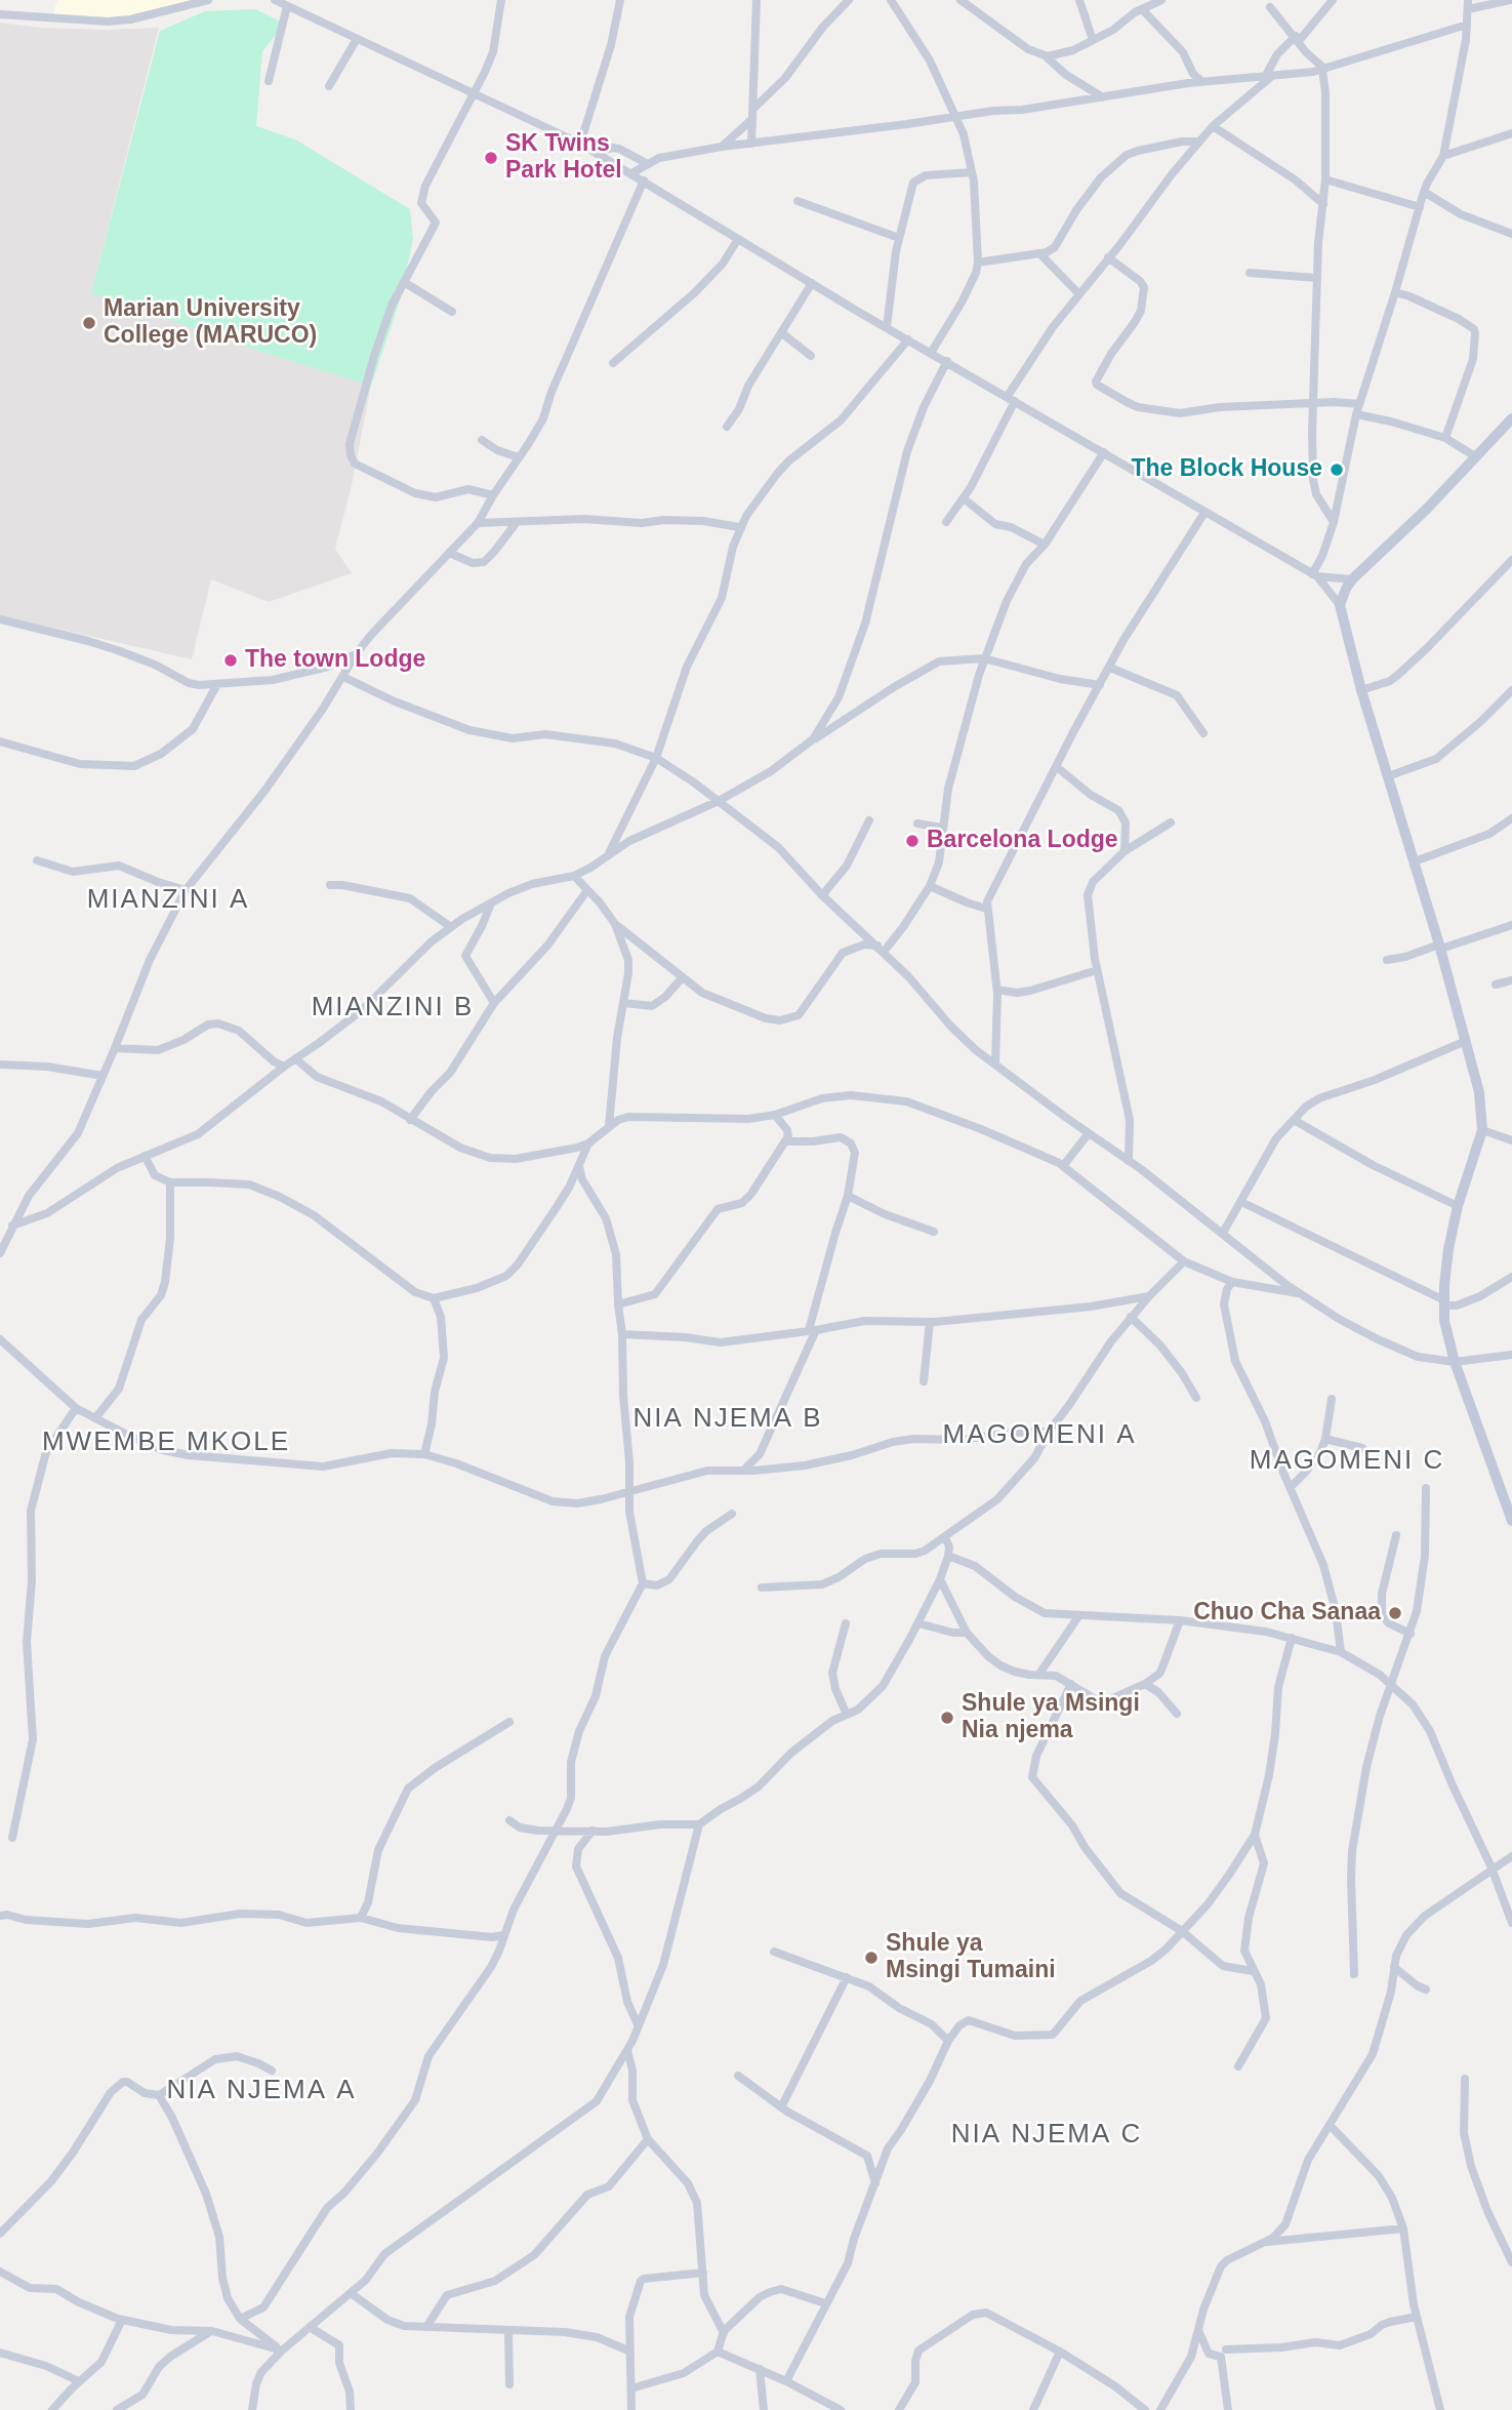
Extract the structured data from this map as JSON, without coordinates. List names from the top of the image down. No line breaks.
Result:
{"districts":["MIANZINI A","MIANZINI B","NIA NJEMA B","MAGOMENI A","MWEMBE MKOLE","MAGOMENI C","NIA NJEMA A","NIA NJEMA C"],"places":["SK Twins Park Hotel","Marian University College (MARUCO)","The Block House","The town Lodge","Barcelona Lodge","Chuo Cha Sanaa","Shule ya Msingi Nia njema","Shule ya Msingi Tumaini"]}
